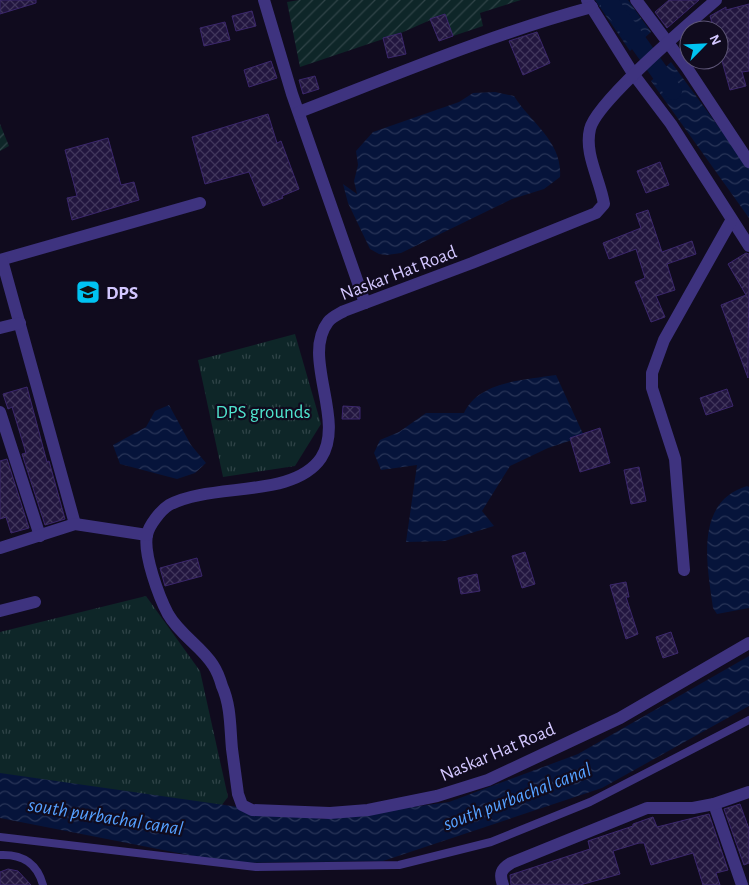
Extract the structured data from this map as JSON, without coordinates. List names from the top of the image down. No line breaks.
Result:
{"streets":{"street":["Naskar Hat Road"]},"water":["south purbachal canal"],"parks":["DPS grounds"],"places":{"school or university":["DPS"]},"north":"top right"}
